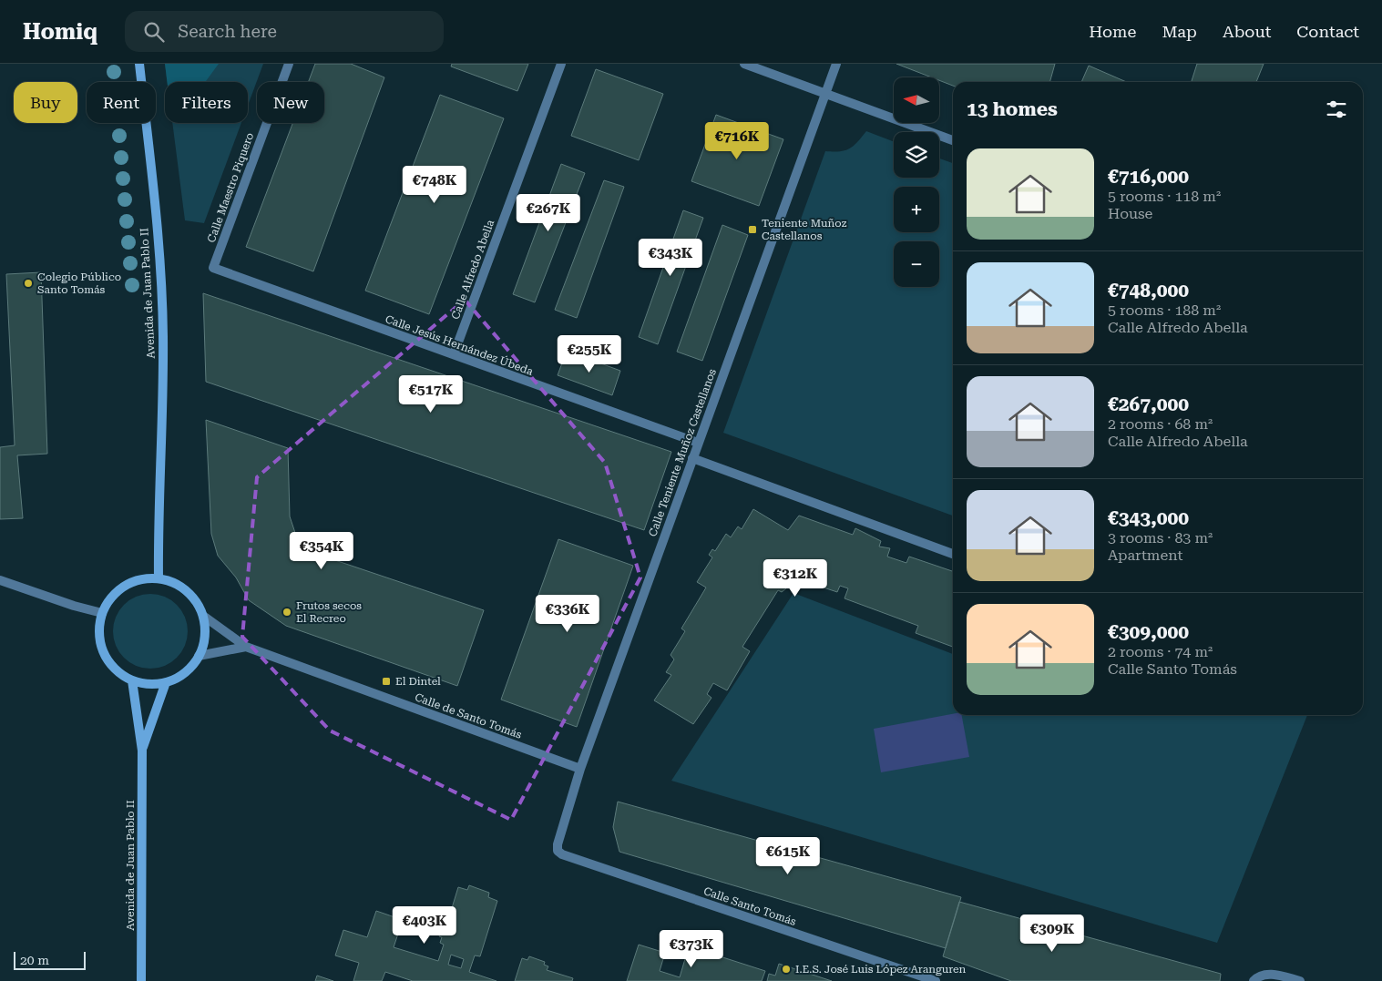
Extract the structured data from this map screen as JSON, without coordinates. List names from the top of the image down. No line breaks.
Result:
{"streets":{"main road":["Avenida de Juan Pablo II"],"street":["Calle Maestro Piquero","Calle Alfredo Abella","Calle Jesús Hernández Úbeda","Calle Teniente Muñoz Castellanos","Calle de Santo Tomás","Calle Santo Tomás"]},"crossings":[["Calle Maestro Piquero","Calle Jesús Hernández Úbeda"],["Calle Alfredo Abella","Calle Jesús Hernández Úbeda"],["Avenida de Juan Pablo II","Calle de Santo Tomás"],["Calle Jesús Hernández Úbeda","Calle Teniente Muñoz Castellanos"],["Calle Teniente Muñoz Castellanos","Calle de Santo Tomás"],["Calle Teniente Muñoz Castellanos","Calle Santo Tomás"]],"places":{"transit":["Teniente Muñoz Castellanos","El Dintel"],"other":["Colegio Público Santo Tomás","Frutos secos El Recreo","I.E.S. José Luis López Aranguren"]},"scale_bar":"20 m","north":"left","page":{"header":"Homiq","search":"Search here","nav":["Home","Map","About","Contact"],"map_buttons":["+","−"],"chip":["Buy","Rent","Filters","New"],"heading":"13 homes","price":["€716K","€748K","€267K","€343K","€255K","€517K","€354K","€312K","€336K","€615K","€403K","€309K","€373K"],"list":[{"name":"€716,000","note":"5 rooms · 118 m² · House"},{"name":"€748,000","note":"5 rooms · 188 m² · Calle Alfredo Abella"},{"name":"€267,000","note":"2 rooms · 68 m² · Calle Alfredo Abella"},{"name":"€343,000","note":"3 rooms · 83 m² · Apartment"},{"name":"€309,000","note":"2 rooms · 74 m² · Calle Santo Tomás"}],"scale":"20 m"}}
